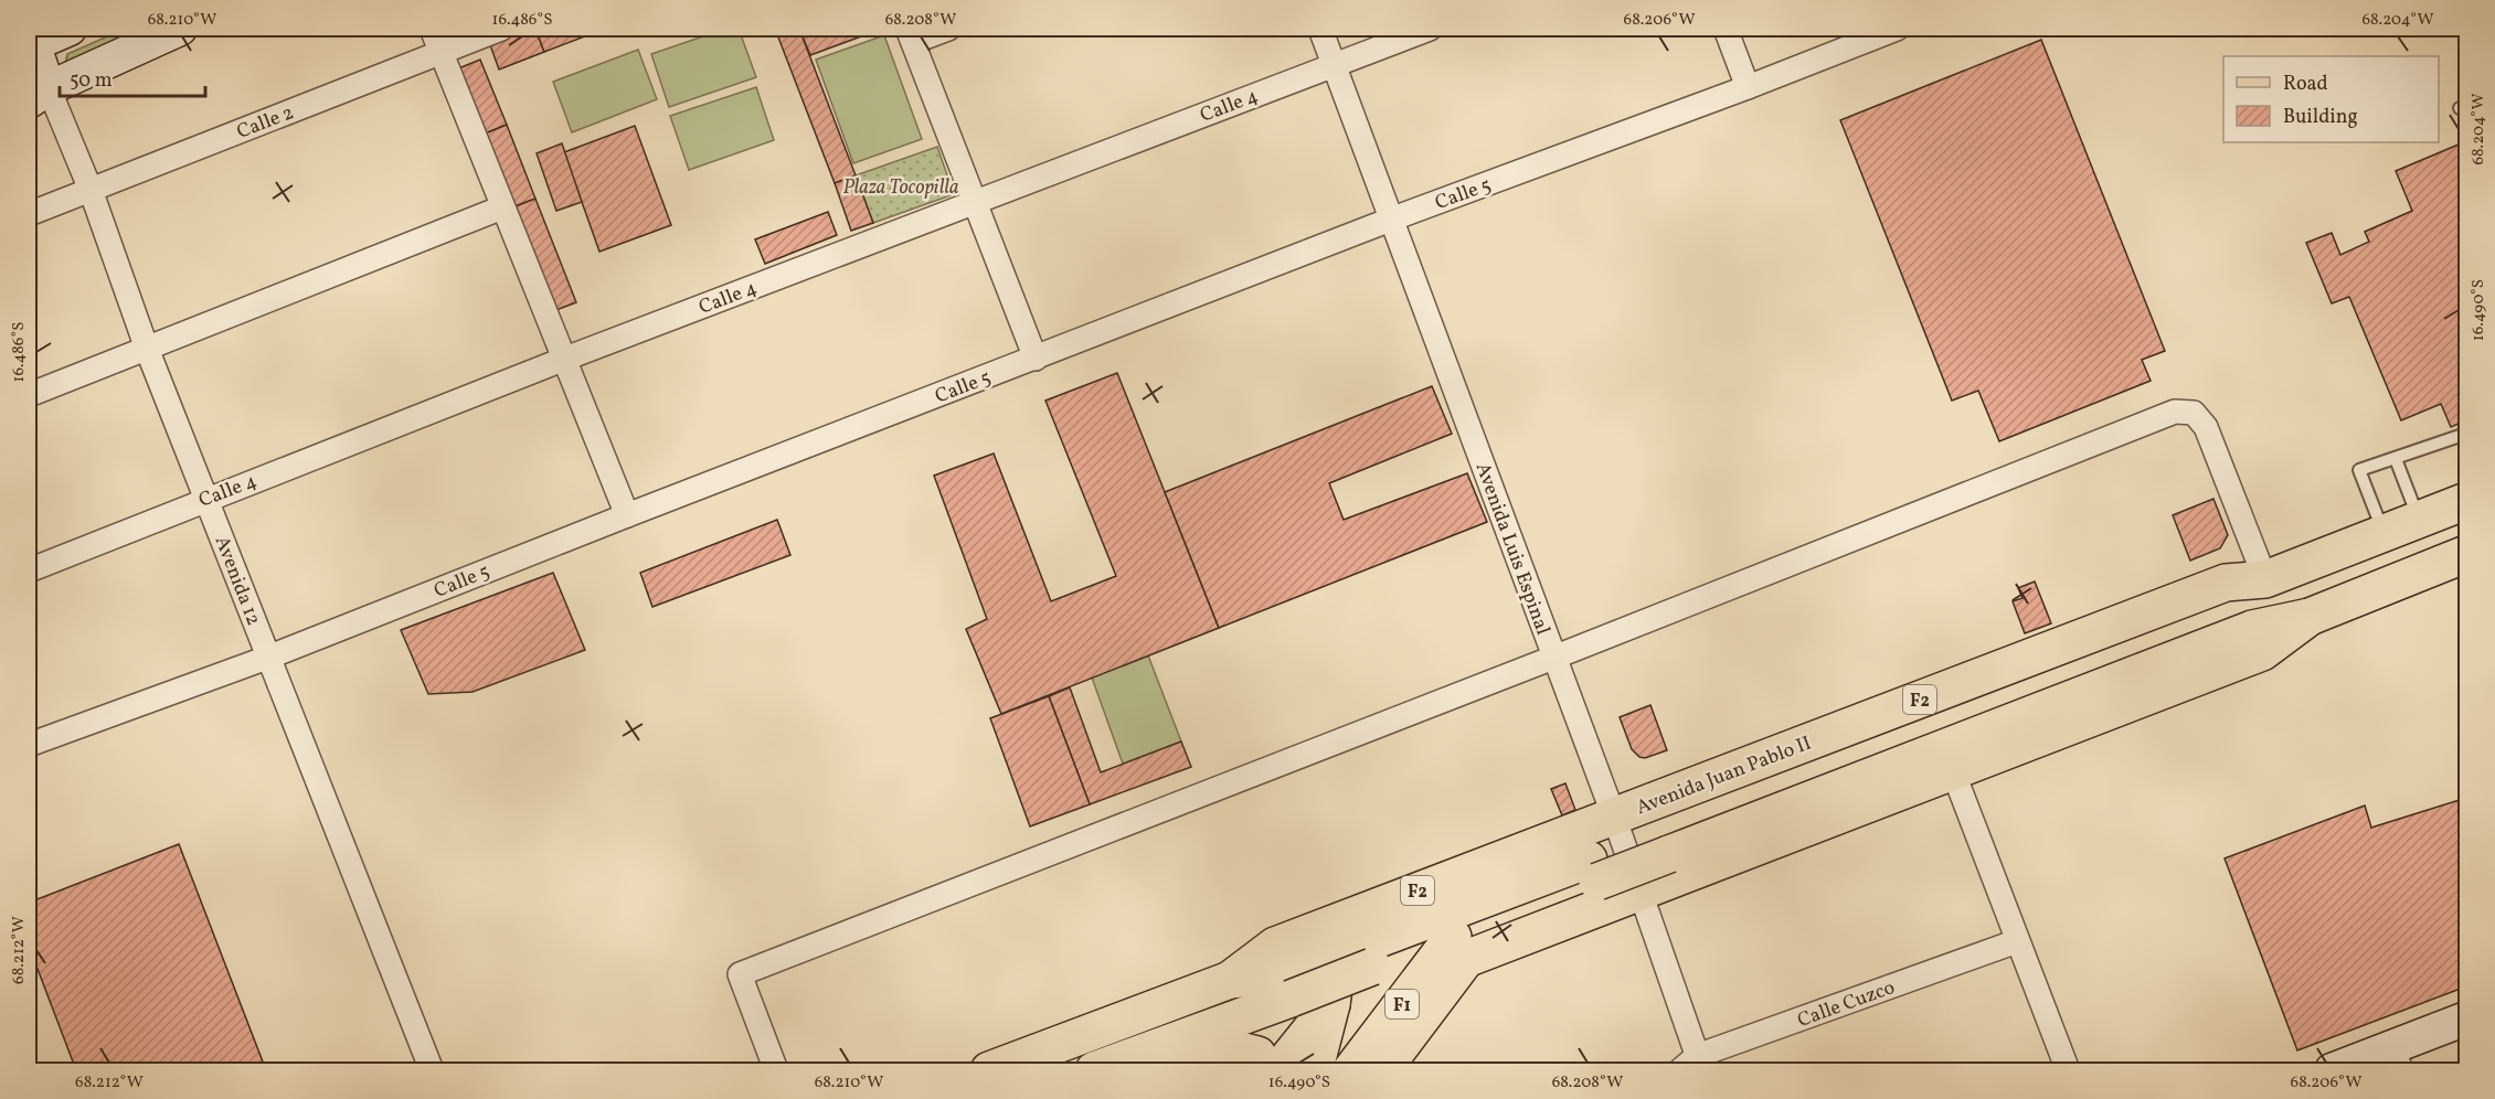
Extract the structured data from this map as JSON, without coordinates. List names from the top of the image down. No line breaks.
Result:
{"streets":{"main road":["F2","Avenida Juan Pablo II","F1"],"street":["Calle 4","Calle 2","Calle 5","Avenida Luis Espinal","Avenida 12","Calle Cuzco"]},"crossings":[["Calle 4","Avenida Luis Espinal"],["Calle 4","Avenida 12"],["Calle 2","Avenida 12"],["Calle 5","Avenida Luis Espinal"],["Calle 5","Avenida 12"],["Avenida Luis Espinal","Avenida Juan Pablo II"],["Avenida Luis Espinal","Calle Cuzco"],["F2","Avenida Juan Pablo II"],["F2","F1"]],"parks":["Plaza Tocopilla"],"legend":["Road","Building"],"scale_bar":"50 m","coordinates":["68.210°W","16.486°S","68.208°W","68.206°W","68.204°W","16.490°S","68.212°W"]}
